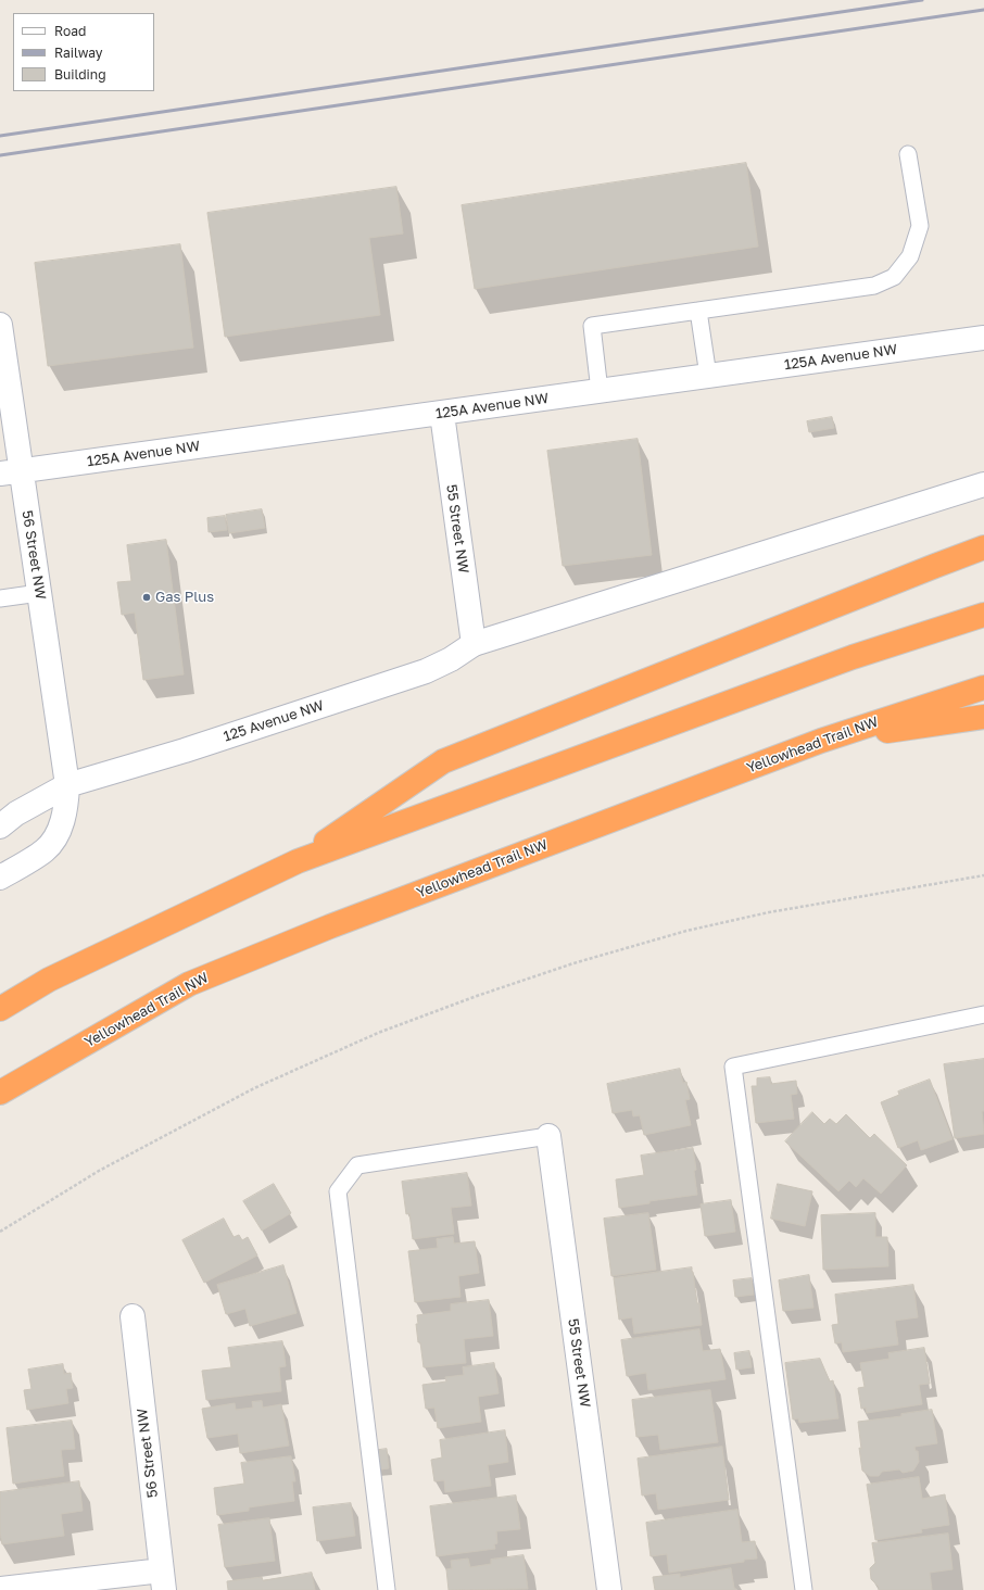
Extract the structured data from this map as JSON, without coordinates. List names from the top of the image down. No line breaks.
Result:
{"streets":{"highway":["Yellowhead Trail NW"],"street":["125A Avenue NW","55 Street NW","56 Street NW","125 Avenue NW"]},"crossings":[["125A Avenue NW","55 Street NW"],["125A Avenue NW","56 Street NW"],["55 Street NW","125 Avenue NW"],["56 Street NW","125 Avenue NW"]],"places":["Gas Plus"],"legend":["Road","Railway","Building"]}
